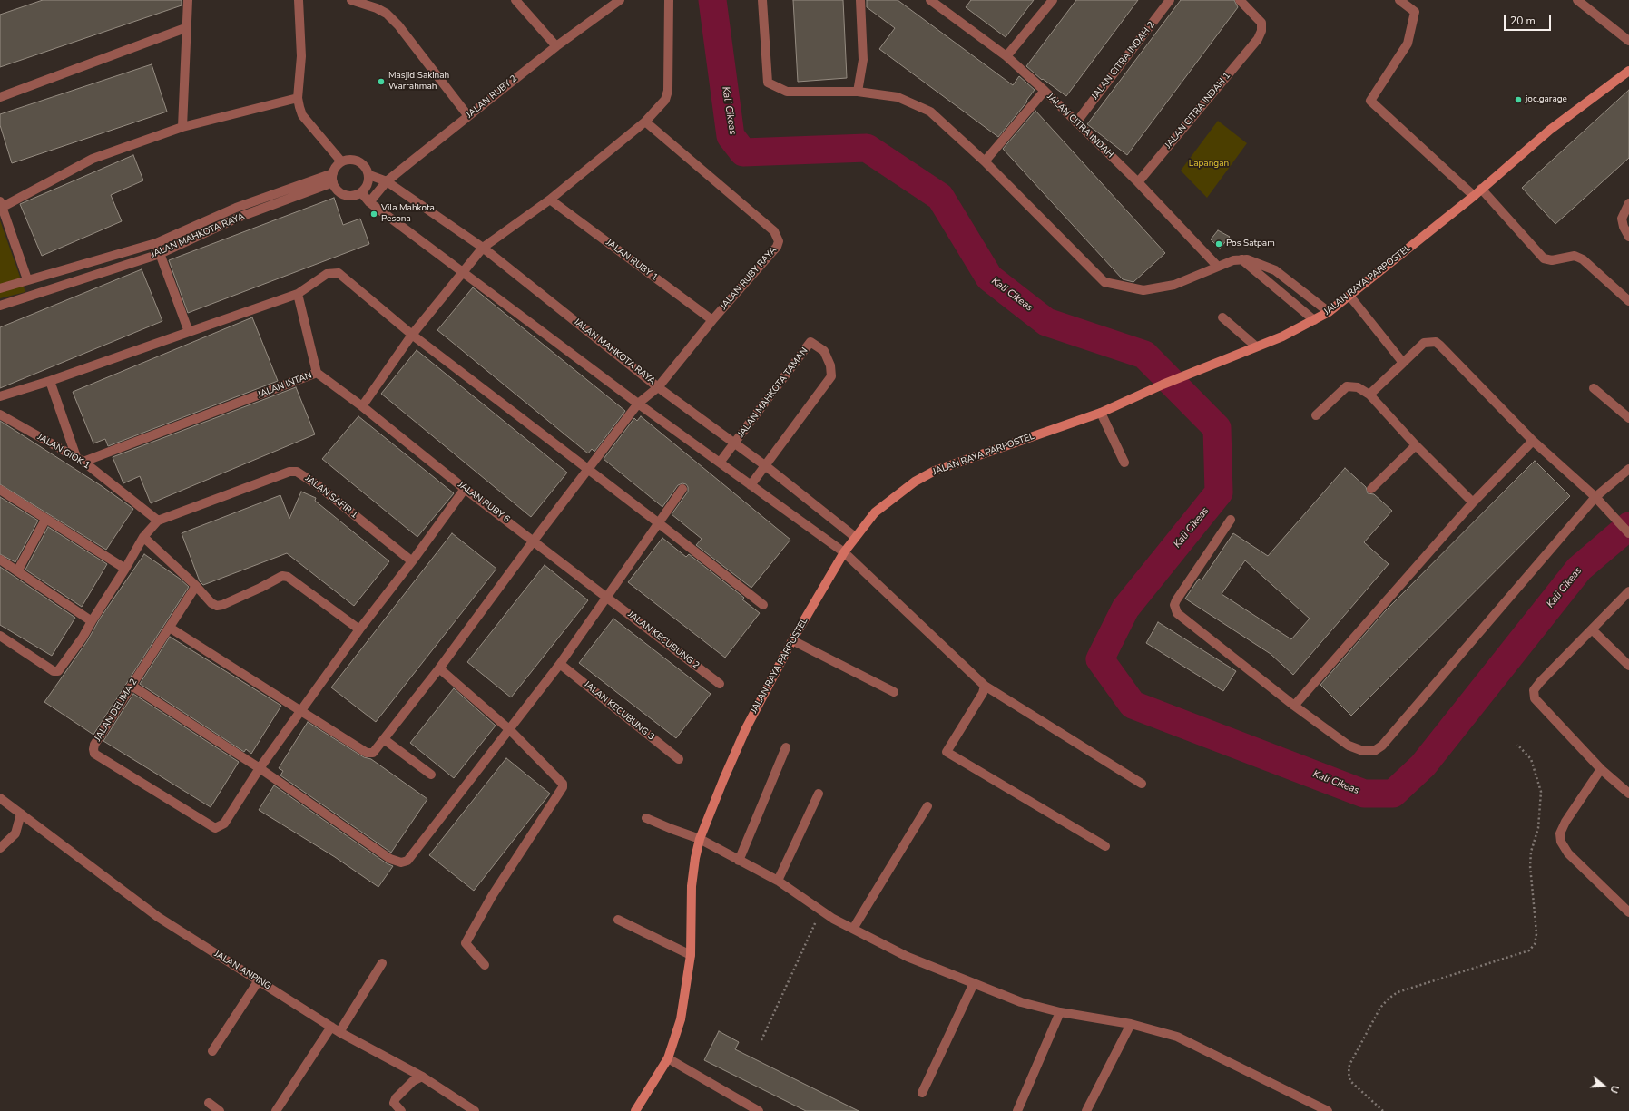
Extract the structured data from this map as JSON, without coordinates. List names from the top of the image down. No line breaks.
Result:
{"streets":{"main road":["JALAN RAYA PARPOSTEL"],"street":["JALAN CITRA INDAH 2","JALAN RUBY 2","JALAN CITRA INDAH 1","JALAN CITRA INDAH","JALAN MAHKOTA RAYA","JALAN RUBY 1","JALAN RUBY RAYA","JALAN INTAN","JALAN MAHKOTA TAMAN","JALAN GIOK 1","JALAN SAFIR 1","JALAN RUBY 6","JALAN KECUBUNG 2","JALAN DELIMA 2","JALAN KECUBUNG 3","JALAN ANPING"]},"crossings":[["JALAN CITRA INDAH 2","JALAN CITRA INDAH"],["JALAN RUBY 2","JALAN MAHKOTA RAYA"],["JALAN CITRA INDAH 1","JALAN CITRA INDAH"],["JALAN MAHKOTA RAYA","JALAN RUBY RAYA"],["JALAN MAHKOTA RAYA","JALAN RAYA PARPOSTEL"],["JALAN MAHKOTA RAYA","JALAN MAHKOTA TAMAN"],["JALAN RUBY 1","JALAN RUBY RAYA"],["JALAN RUBY RAYA","JALAN RUBY 6"],["JALAN INTAN","JALAN GIOK 1"],["JALAN INTAN","JALAN RUBY 6"],["JALAN GIOK 1","JALAN SAFIR 1"],["JALAN RUBY 6","JALAN KECUBUNG 2"]],"water":["Kali Cikeas"],"parks":["Lapangan"],"places":["Masjid Sakinah Warrahmah","joc.garage","Vila Mahkota Pesona","Pos Satpam"],"scale_bar":"20 m","north":"right"}
